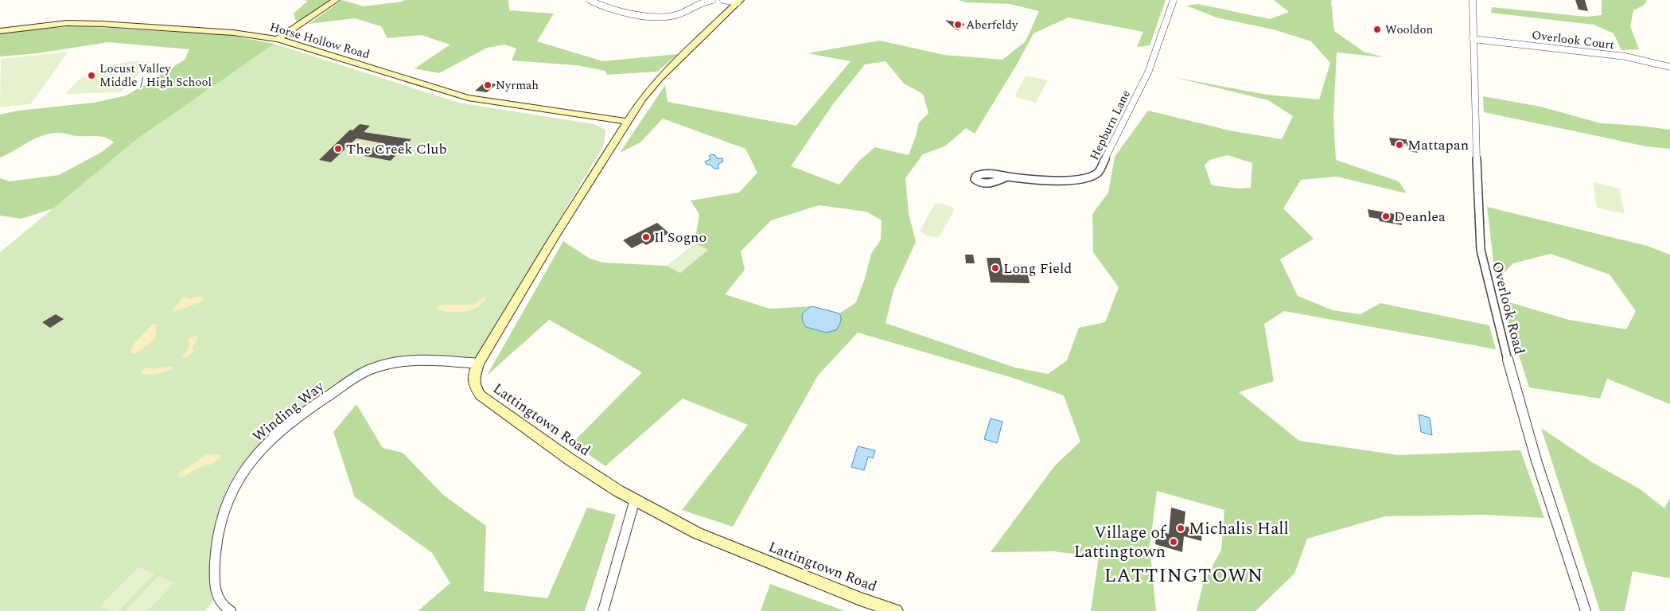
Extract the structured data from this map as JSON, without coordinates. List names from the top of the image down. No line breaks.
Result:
{"streets":{"main road":["Horse Hollow Road","Lattingtown Road"],"street":["Overlook Court","Hepburn Lane","Overlook Road","Winding Way"]},"crossings":[["Overlook Court","Overlook Road"],["Horse Hollow Road","Lattingtown Road"],["Winding Way","Lattingtown Road"]],"districts":["LATTINGTOWN"],"places":["Aberfeldy","Wooldon","Locust Valley Middle / High School","Nyrmah","Mattapan","The Creek Club","Deanlea","Il Sogno","Long Field","Michalis Hall","Village of Lattingtown"]}
